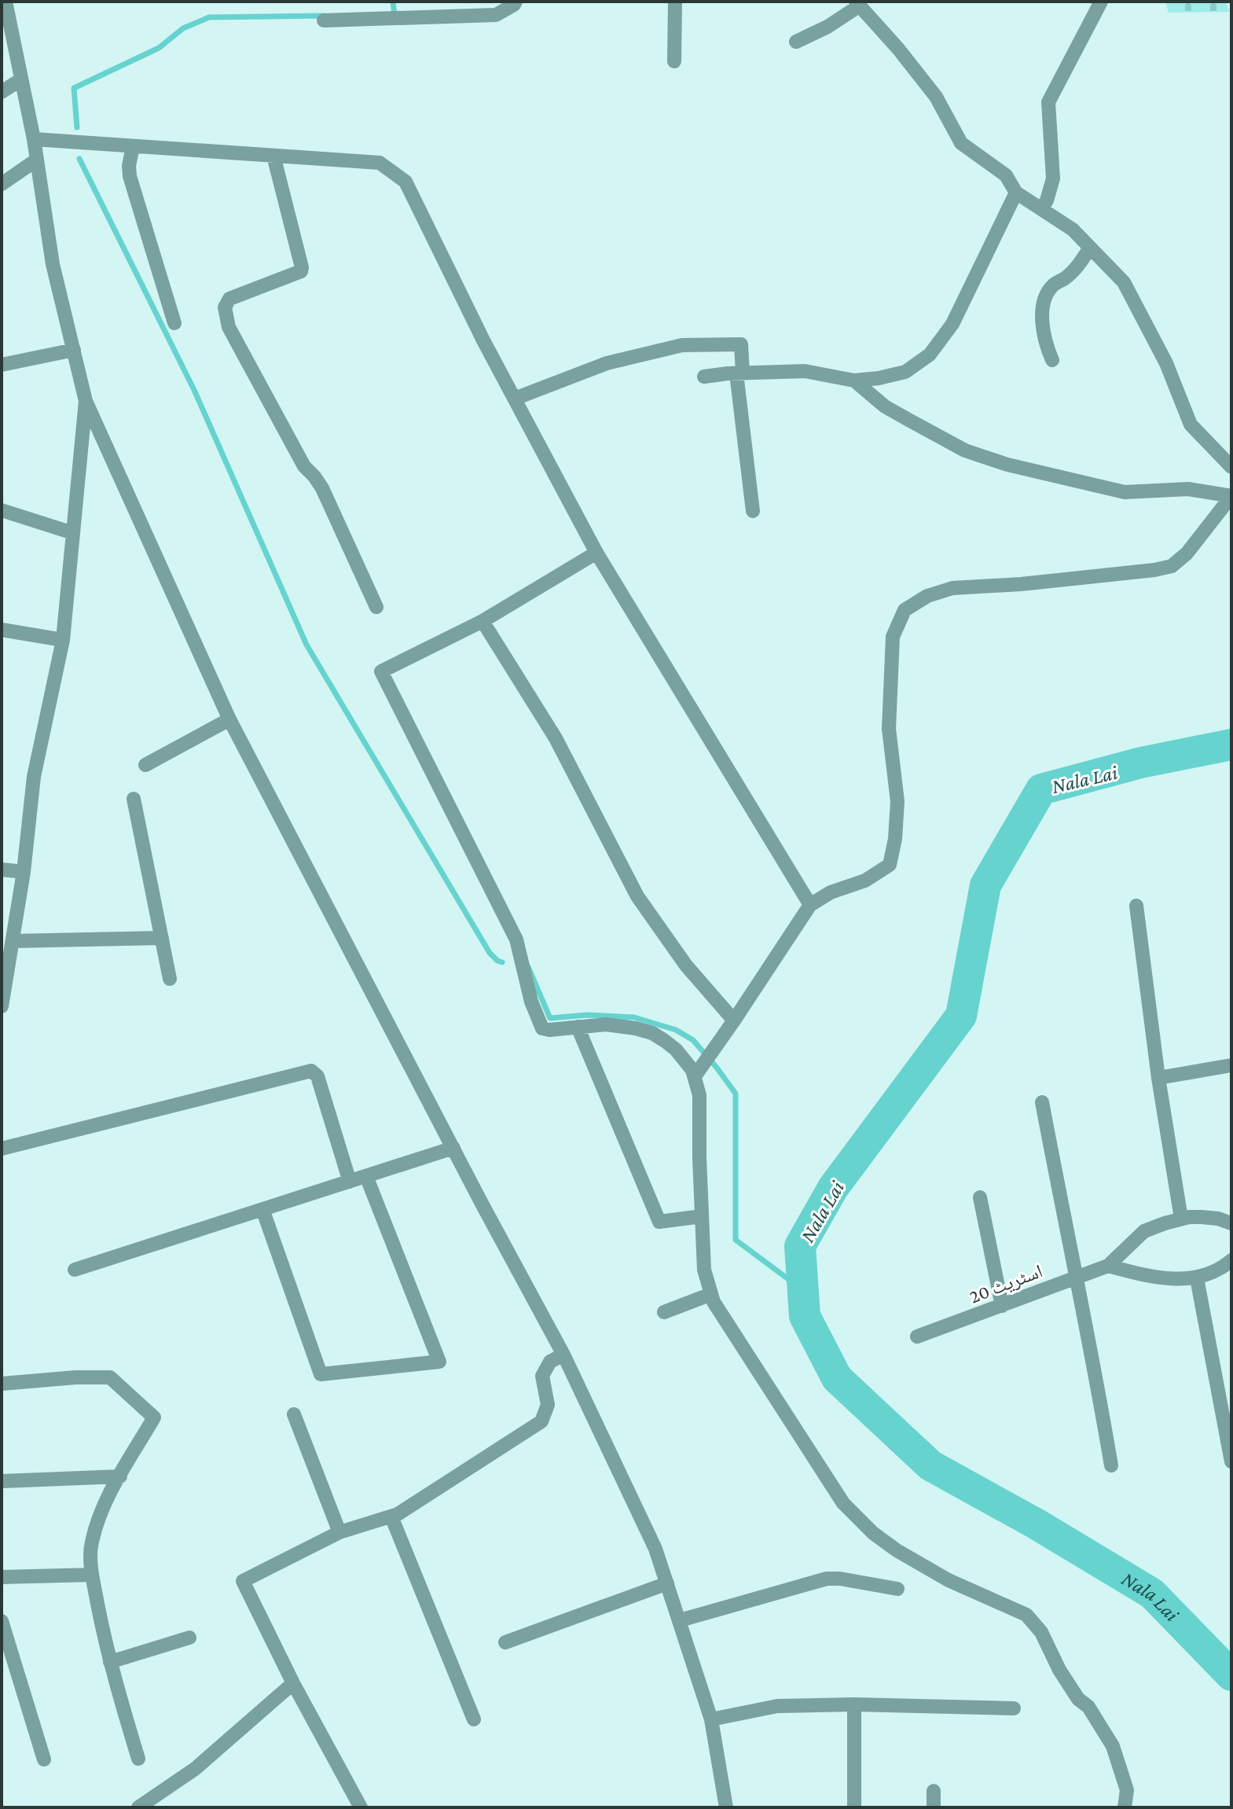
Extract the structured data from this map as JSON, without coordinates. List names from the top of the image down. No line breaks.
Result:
{"streets":{"street":["اسٹریٹ 20"]},"water":["Nala Lai"]}
